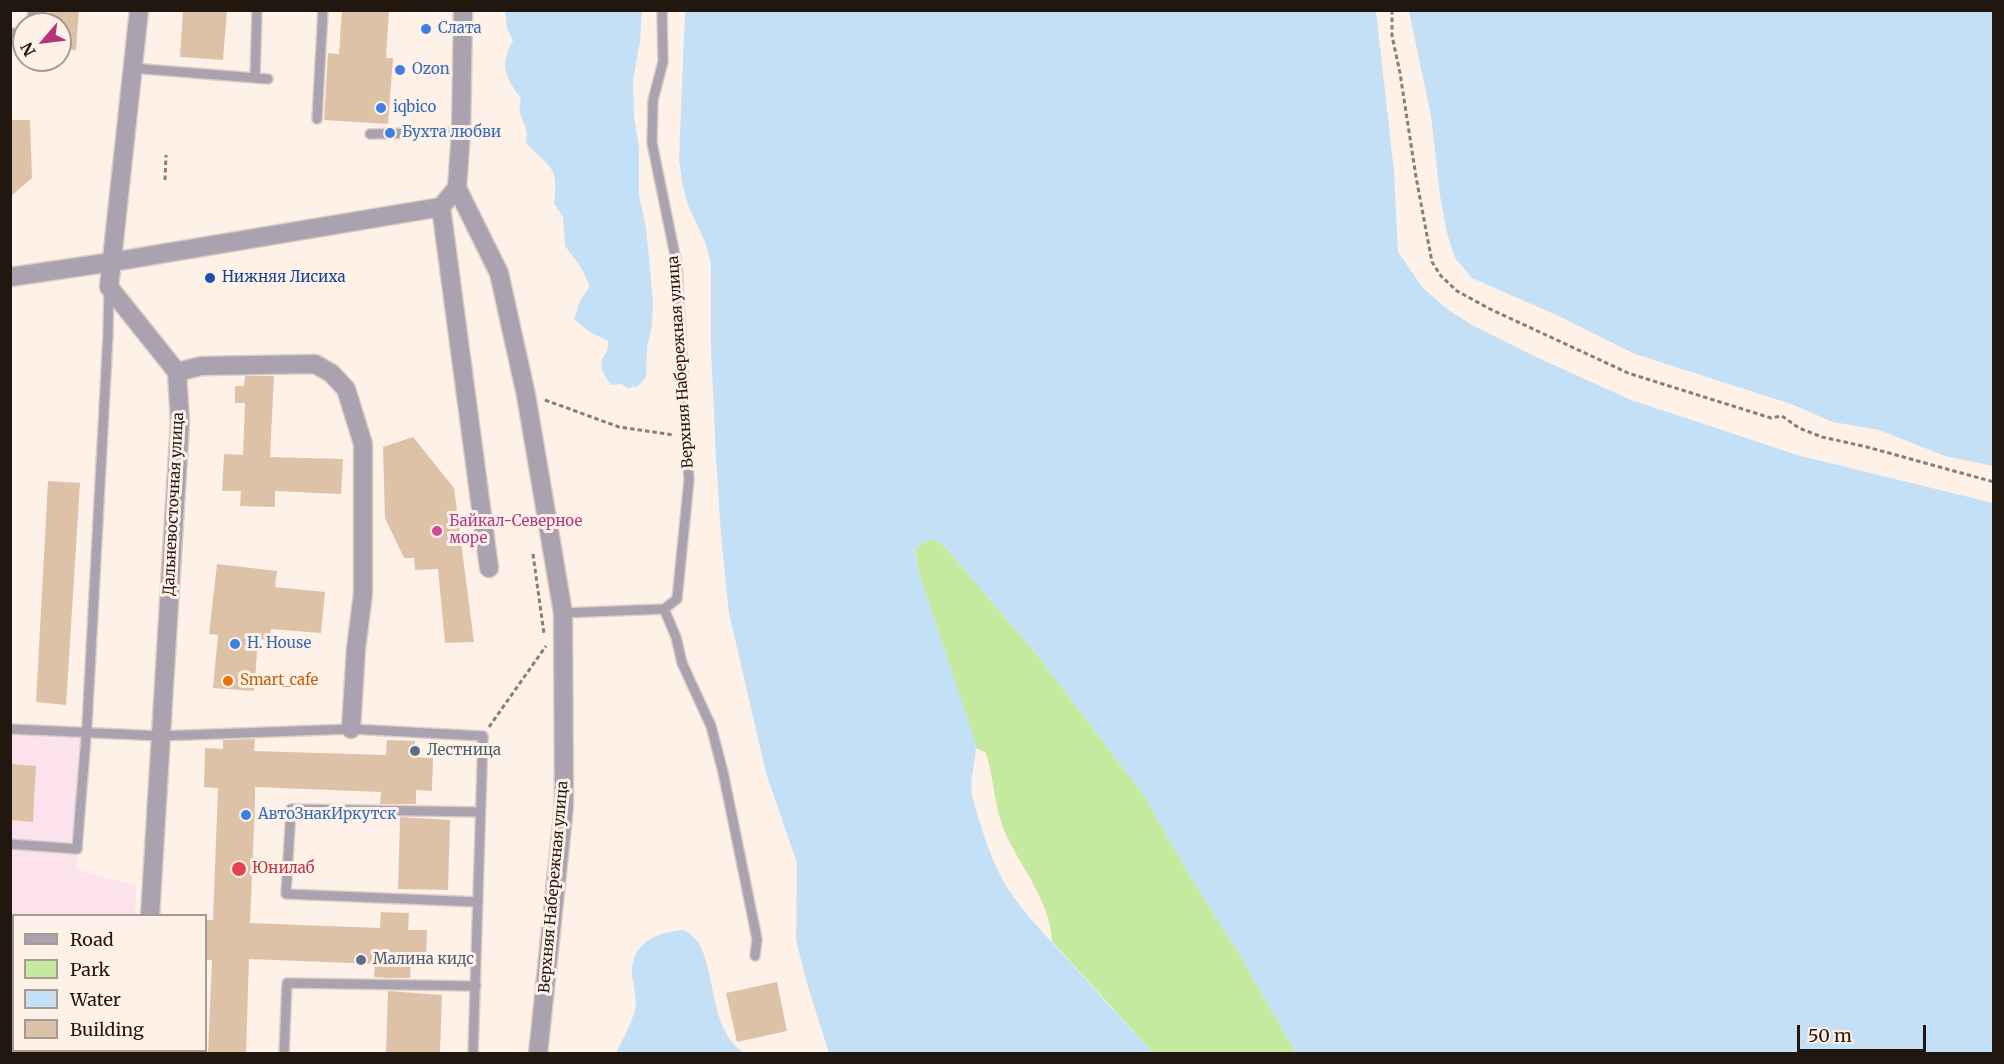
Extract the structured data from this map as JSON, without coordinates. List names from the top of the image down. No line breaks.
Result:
{"streets":{"street":["Верхняя Набережная улица","Дальневосточная улица"]},"places":["Слата","Ozon","iqbico","Бухта любви","Нижняя Лисиха","Байкал-Северное море","H. House","Smart_cafe","Лестница","АвтоЗнакИркутск","Юнилаб","Малина кидс"],"legend":["Road","Park","Water","Building"],"scale_bar":"50 m","north":"bottom left"}
